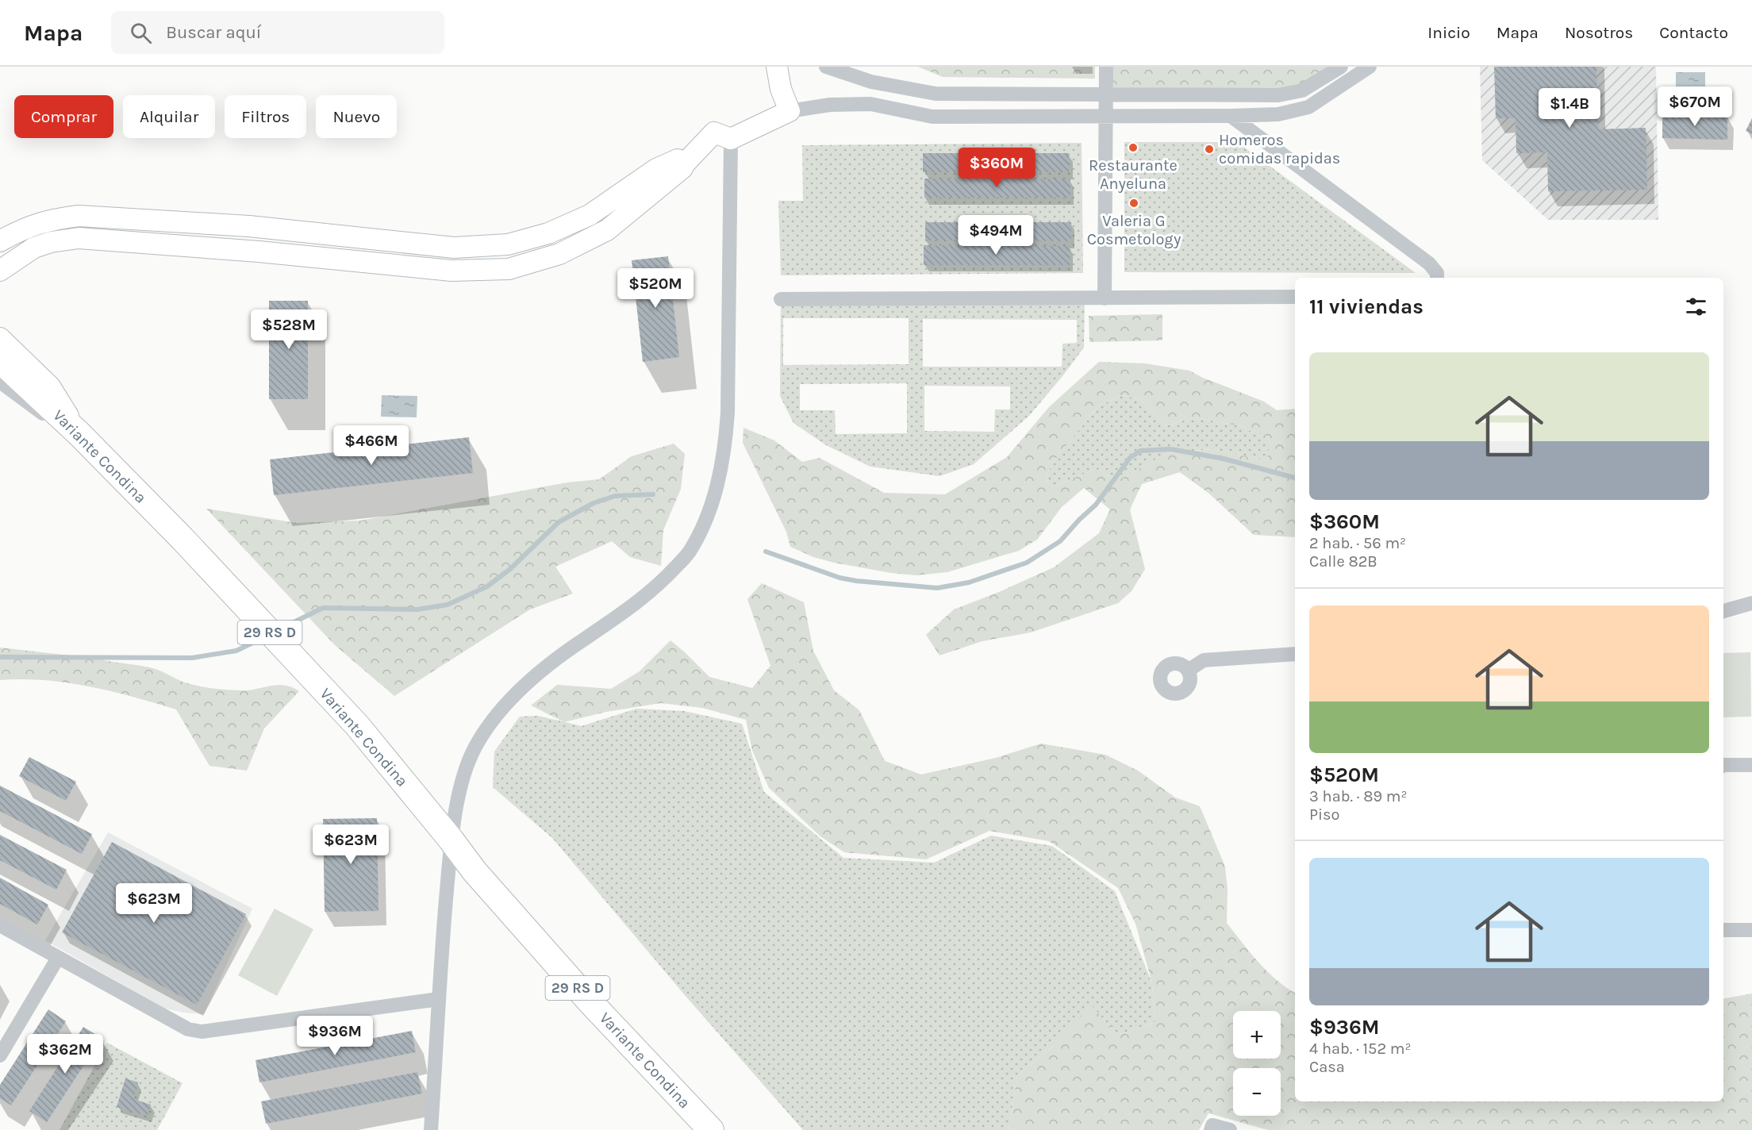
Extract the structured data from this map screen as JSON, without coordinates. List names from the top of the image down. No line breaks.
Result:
{"streets":{"highway":["Variante Condina","29 RS D"]},"places":["Restaurante Anyeluna","Homeros comidas rapidas","Valeria G Cosmetology"],"page":{"header":"Mapa","search":"Buscar aquí","nav":["Inicio","Mapa","Nosotros","Contacto"],"price":["$670M","$1.4B","$360M","$494M","$520M","$528M","$466M","$623M","$623M","$936M","$362M"],"chip":["Comprar","Alquilar","Filtros","Nuevo"],"heading":"11 viviendas","list":[{"name":"$360M","note":"2 hab. · 56 m² · Calle 82B"},{"name":"$520M","note":"3 hab. · 89 m² · Piso"},{"name":"$936M","note":"4 hab. · 152 m² · Casa"}],"map_buttons":["+","−"]}}
